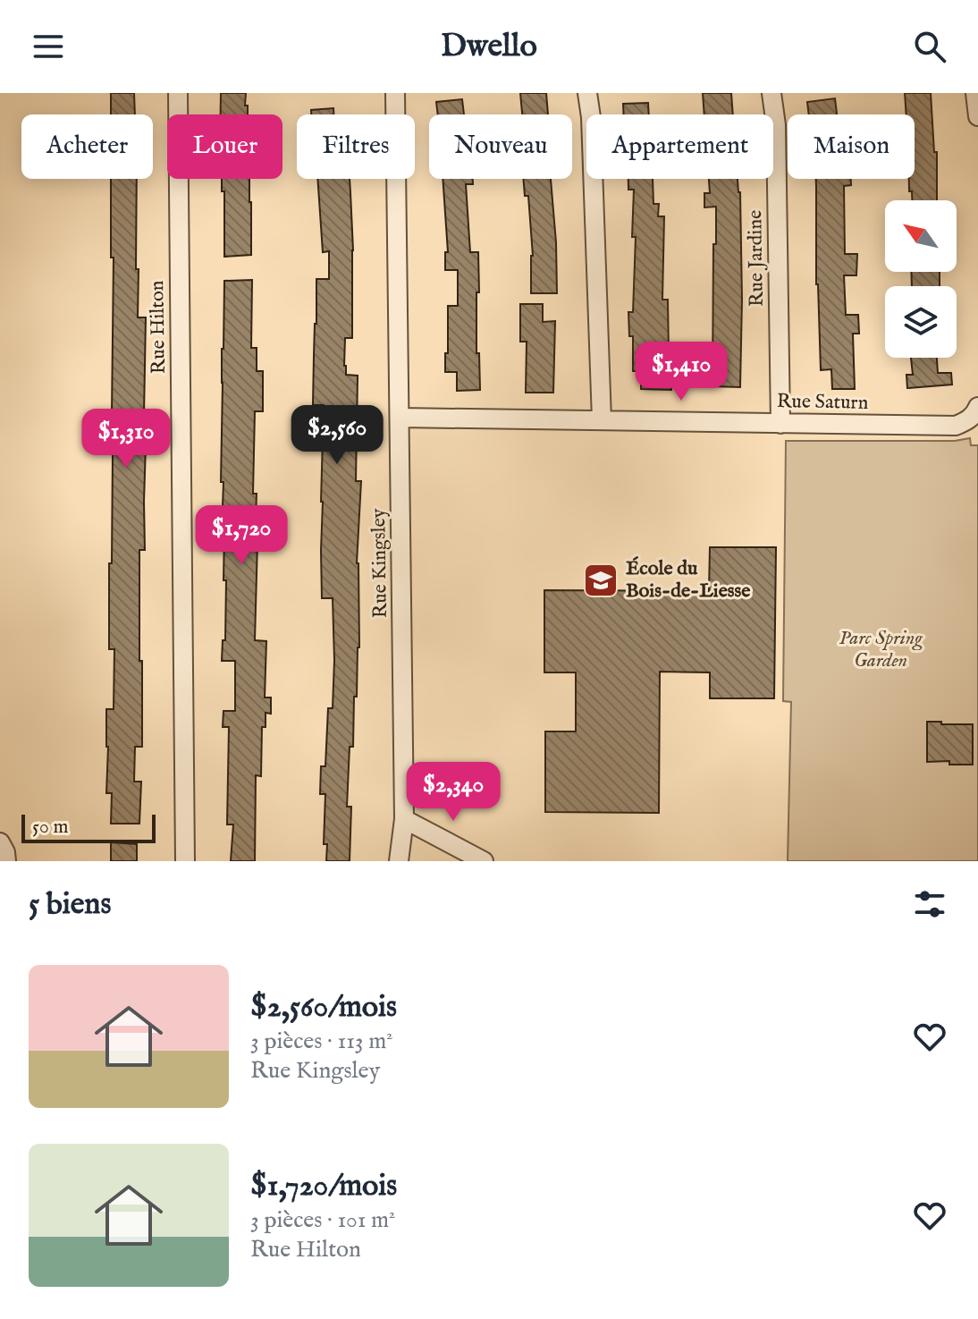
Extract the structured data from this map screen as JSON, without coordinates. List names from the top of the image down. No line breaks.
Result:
{"streets":{"street":["Rue Jardine","Rue Hilton","Rue Saturn","Rue Kingsley"]},"crossings":[["Rue Jardine","Rue Saturn"],["Rue Saturn","Rue Kingsley"]],"parks":["Parc Spring Garden"],"places":{"school or university":["École du Bois-de-Liesse"]},"scale_bar":"50 m","north":"top left","page":{"header":"Dwello","chip":["Acheter","Louer","Filtres","Nouveau","Appartement","Maison"],"price":["$1,410","$2,560","$1,310","$1,720","$2,340"],"scale":"50 m","heading":"5 biens","list":[{"name":"$2,560/mois","note":"3 pièces · 113 m² · Rue Kingsley"},{"name":"$1,720/mois","note":"3 pièces · 101 m² · Rue Hilton"}]}}
